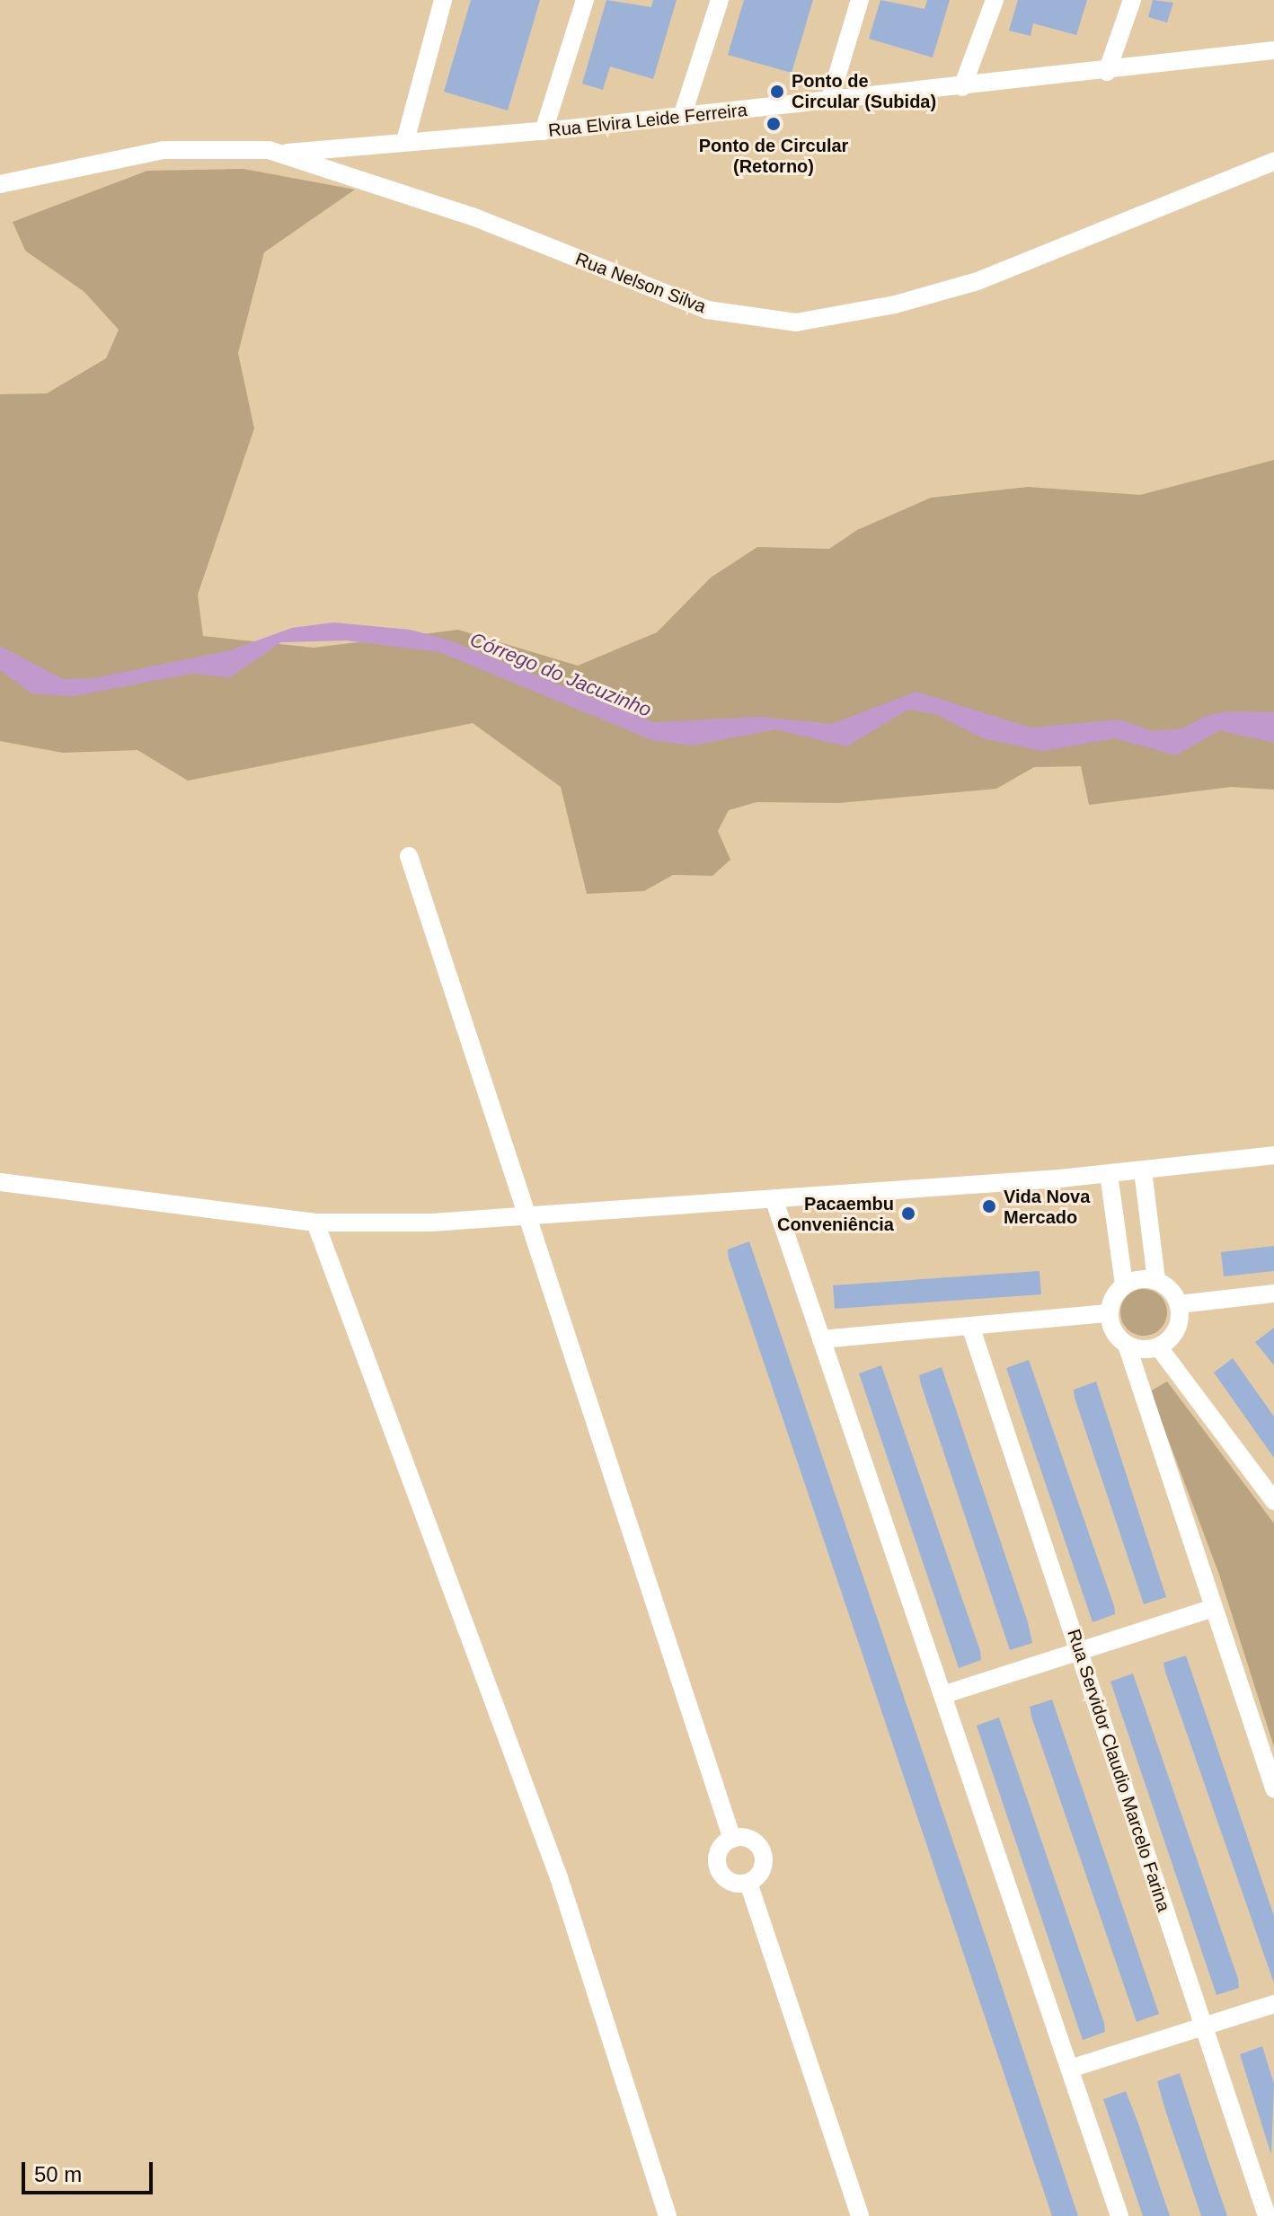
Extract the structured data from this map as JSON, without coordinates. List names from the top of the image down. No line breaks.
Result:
{"streets":{"street":["Rua Elvira Leide Ferreira","Rua Nelson Silva","Rua Servidor Claudio Marcelo Farina"]},"crossings":[["Rua Elvira Leide Ferreira","Rua Nelson Silva"]],"water":["Córrego do Jacuzinho"],"places":["Ponto de Circular (Subida)","Ponto de Circular (Retorno)","Vida Nova Mercado","Pacaembu Conveniência"],"scale_bar":"50 m"}
